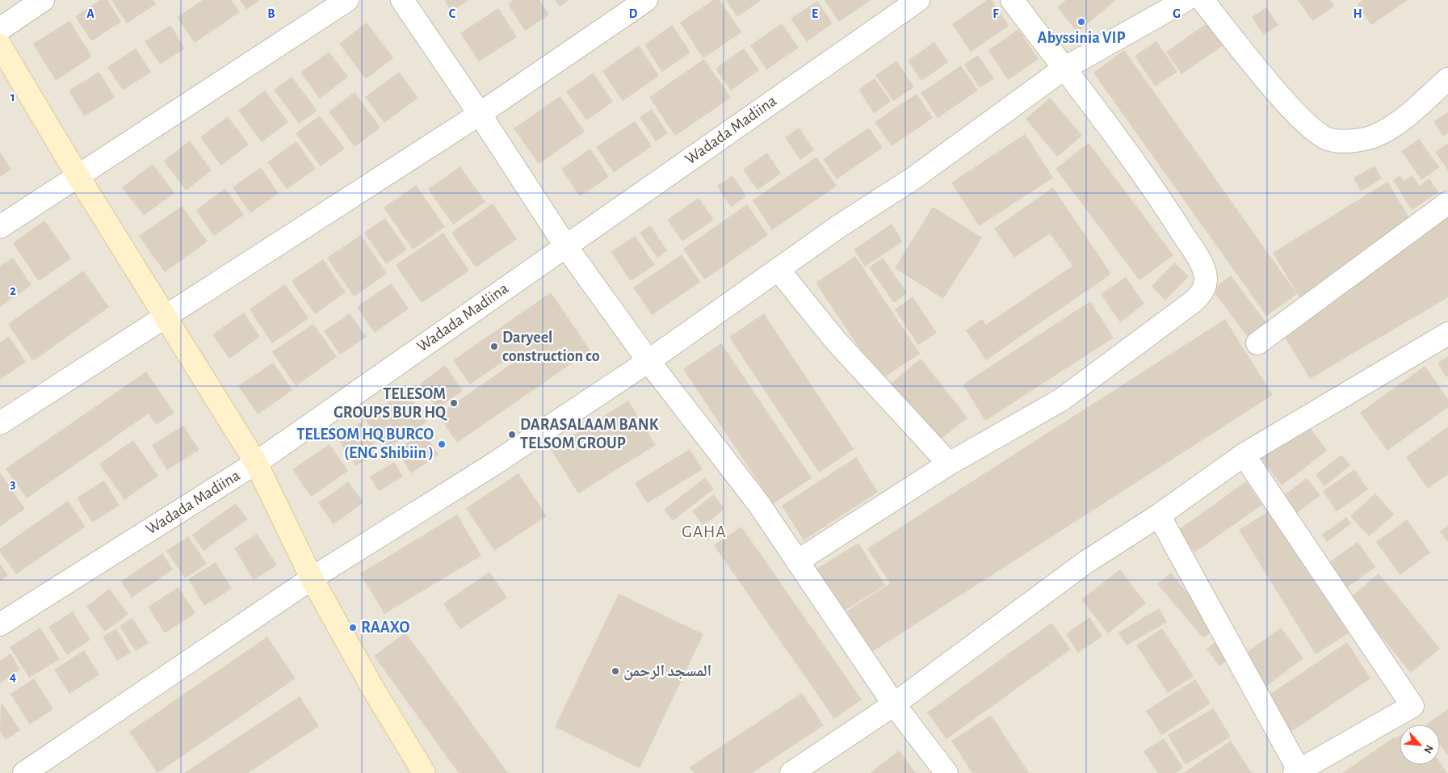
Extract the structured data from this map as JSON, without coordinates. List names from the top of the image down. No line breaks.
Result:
{"streets":{"street":["Wadada Madiina"]},"districts":["GAHA"],"places":["Abyssinia VIP","Daryeel construction co","TELESOM GROUPS BUR HQ","DARASALAAM BANK TELSOM GROUP","TELESOM HQ BURCO (ENG Shibiin )","RAAXO","المسجد الرحمن"],"north":"bottom right","grid":{"columns":["A","B","C","D","E","F","G","H"],"rows":["1","2","3","4"]}}
